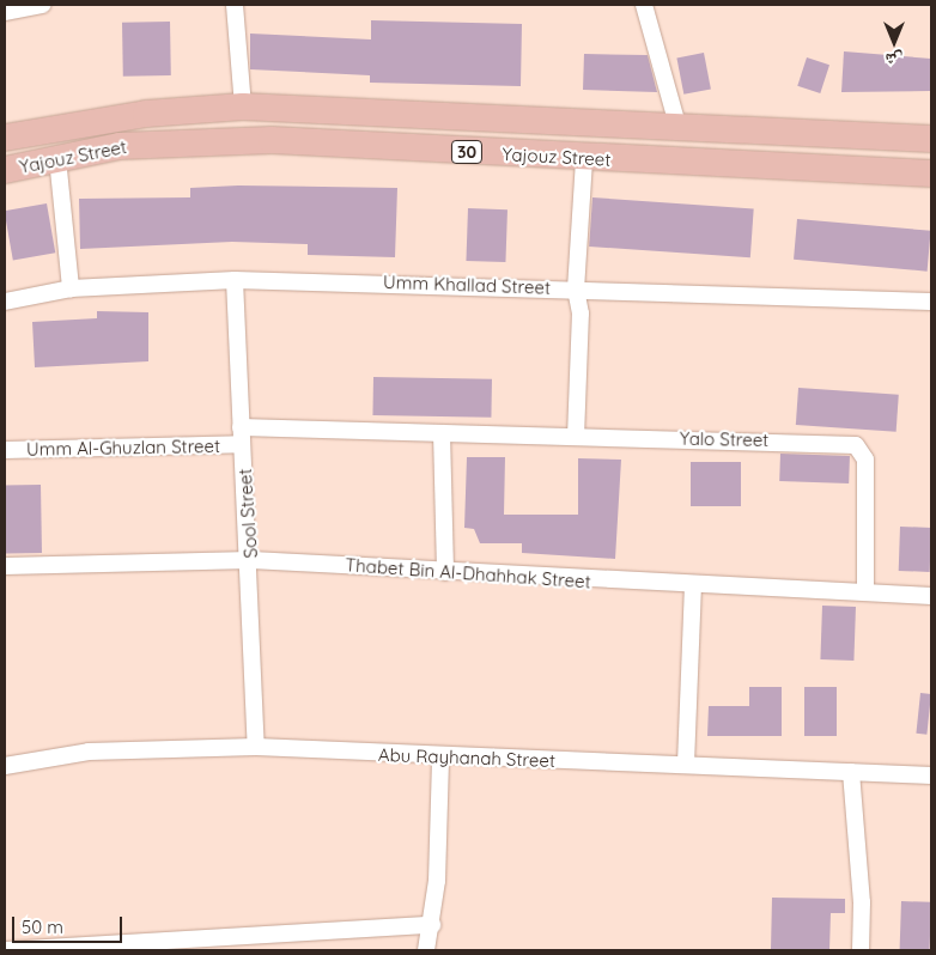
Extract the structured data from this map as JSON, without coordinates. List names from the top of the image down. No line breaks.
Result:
{"streets":{"main road":["30","Yajouz Street"],"street":["Umm Khallad Street","Yalo Street","Umm Al-Ghuzlan Street","Sool Street","Thabet Bin Al-Dhahhak Street","Abu Rayhanah Street"]},"crossings":[["Umm Khallad Street","Sool Street"],["Yalo Street","Umm Al-Ghuzlan Street"],["Yalo Street","Sool Street"],["Yalo Street","Thabet Bin Al-Dhahhak Street"],["Umm Al-Ghuzlan Street","Sool Street"],["Sool Street","Thabet Bin Al-Dhahhak Street"],["Sool Street","Abu Rayhanah Street"]],"scale_bar":"50 m","north":"bottom"}
